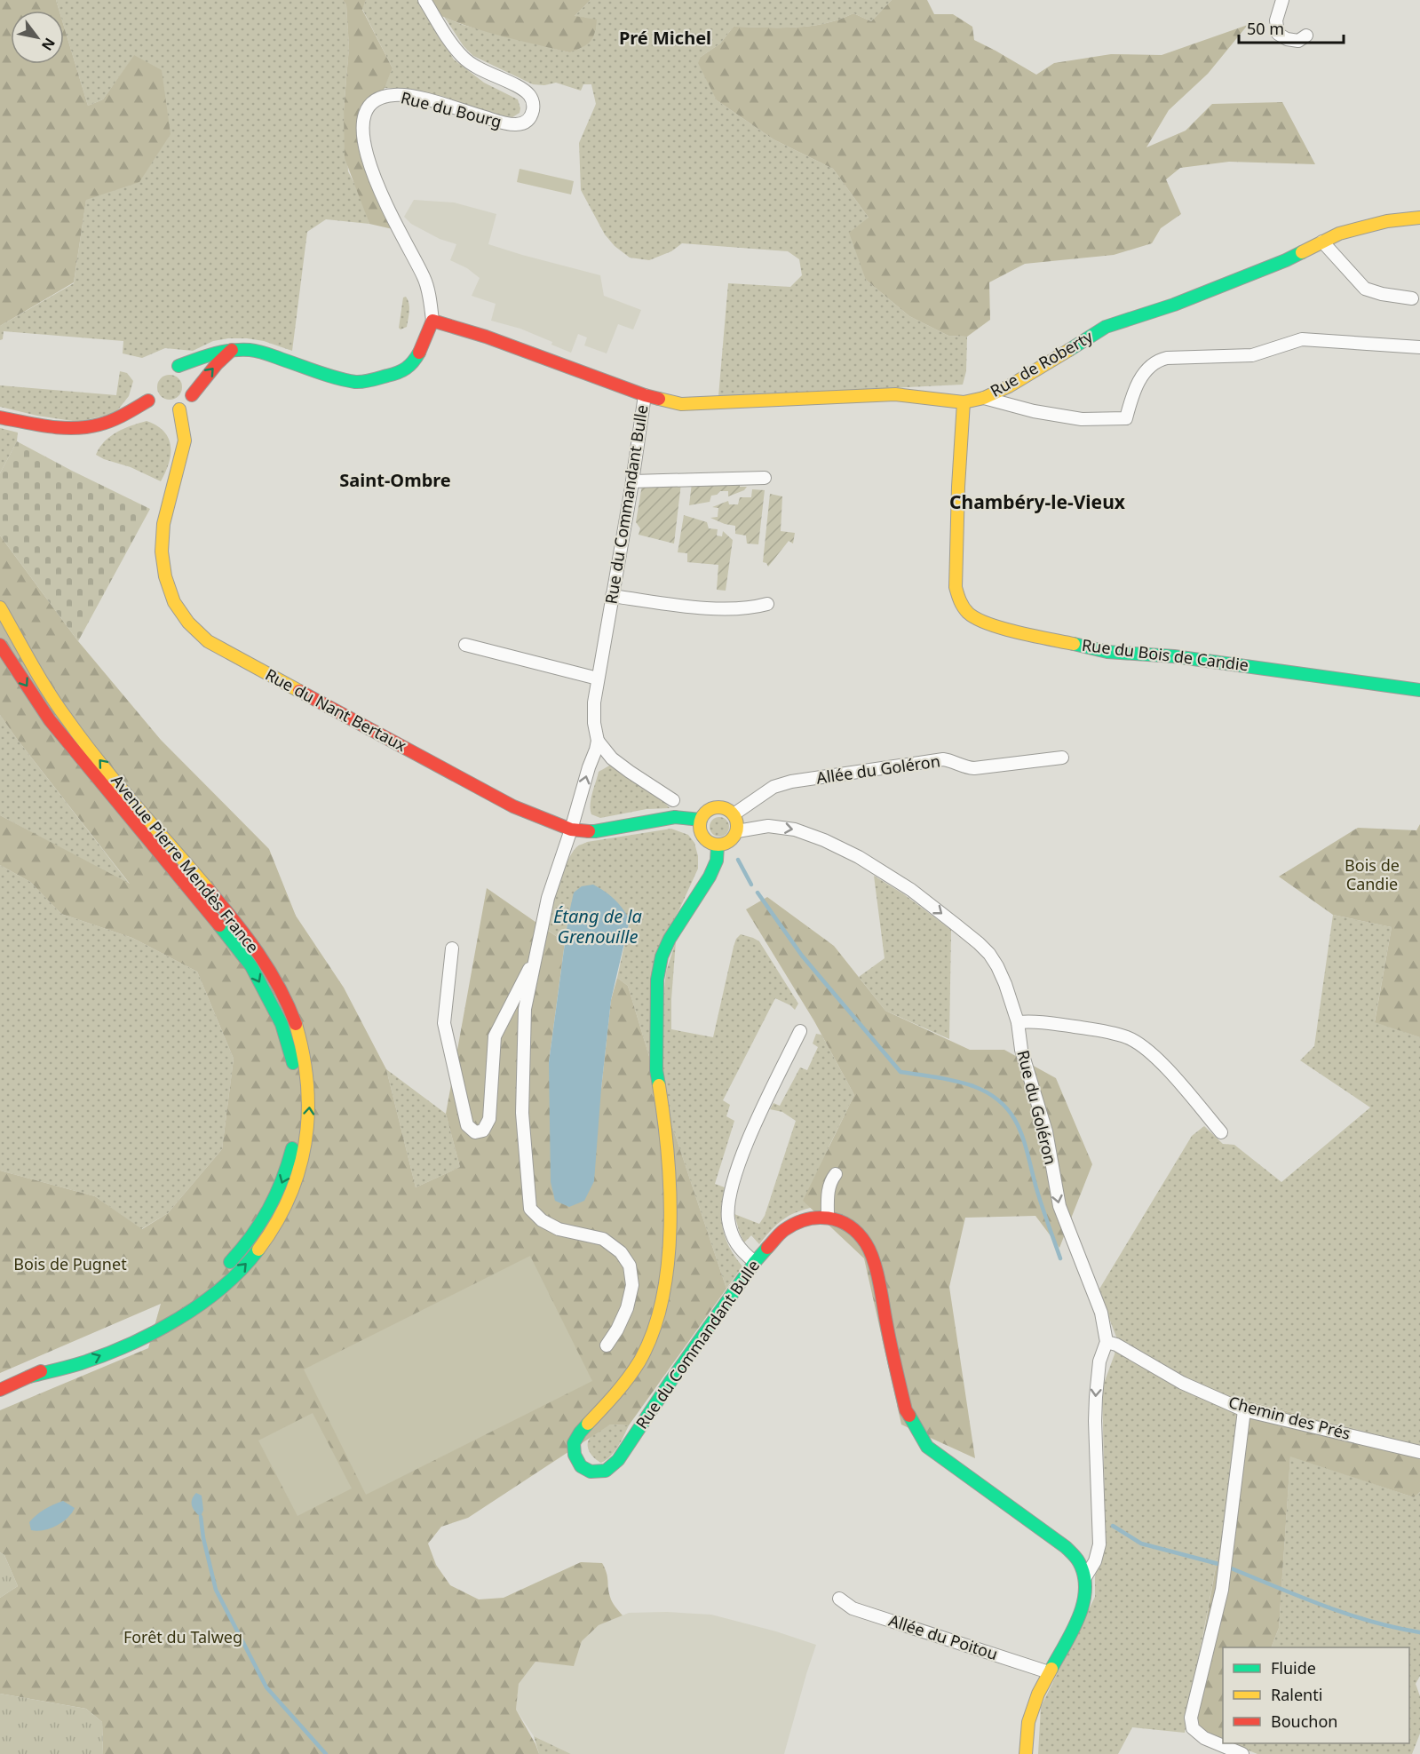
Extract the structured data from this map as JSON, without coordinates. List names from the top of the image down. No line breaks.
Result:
{"streets":{"street":["Rue du Bourg","Rue de Roberty","Rue du Commandant Bulle","Rue du Bois de Candie","Rue du Nant Bertaux","Allée du Goléron","Avenue Pierre Mendès France","Rue du Goléron","Chemin des Prés","Allée du Poitou"]},"crossings":[["Rue du Bourg","Rue du Commandant Bulle"],["Rue de Roberty","Rue du Commandant Bulle"],["Rue de Roberty","Rue du Bois de Candie"],["Rue du Commandant Bulle","Rue du Nant Bertaux"],["Rue du Commandant Bulle","Allée du Goléron"],["Rue du Commandant Bulle","Rue du Goléron"],["Rue du Nant Bertaux","Allée du Goléron"],["Rue du Nant Bertaux","Rue du Goléron"],["Allée du Goléron","Rue du Goléron"],["Rue du Goléron","Chemin des Prés"]],"one_way":["Rue du Goléron"],"districts":["Pré Michel","Saint-Ombre","Chambéry-le-Vieux"],"water":["Étang de la Grenouille"],"parks":["Bois de Candie","Bois de Pugnet","Forêt du Talweg"],"legend":["Fluide","Ralenti","Bouchon"],"scale_bar":"50 m","north":"bottom right"}
